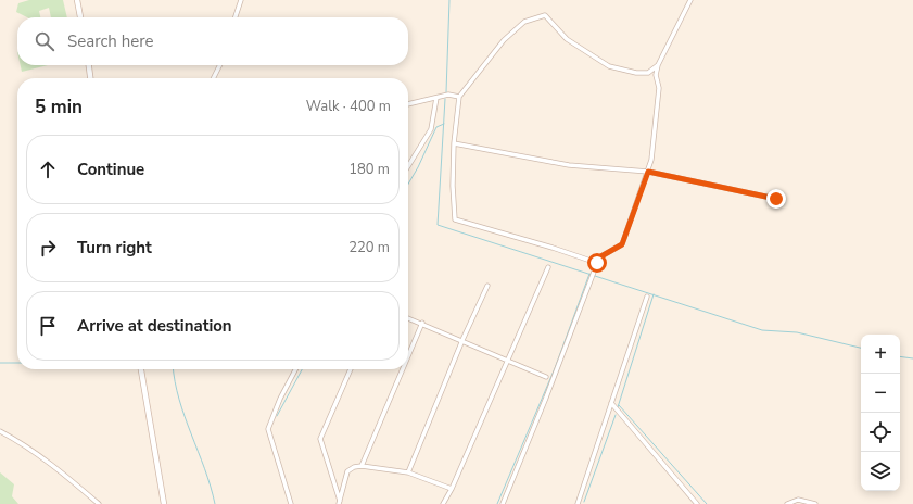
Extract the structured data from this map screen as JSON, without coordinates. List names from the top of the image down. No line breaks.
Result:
{"page":{"search":"Search here","heading":["5 min","Walk · 400 m"],"list":[["Continue","180 m"],["Turn right","220 m"],"Arrive at destination"],"map_buttons":["+","−"]}}
